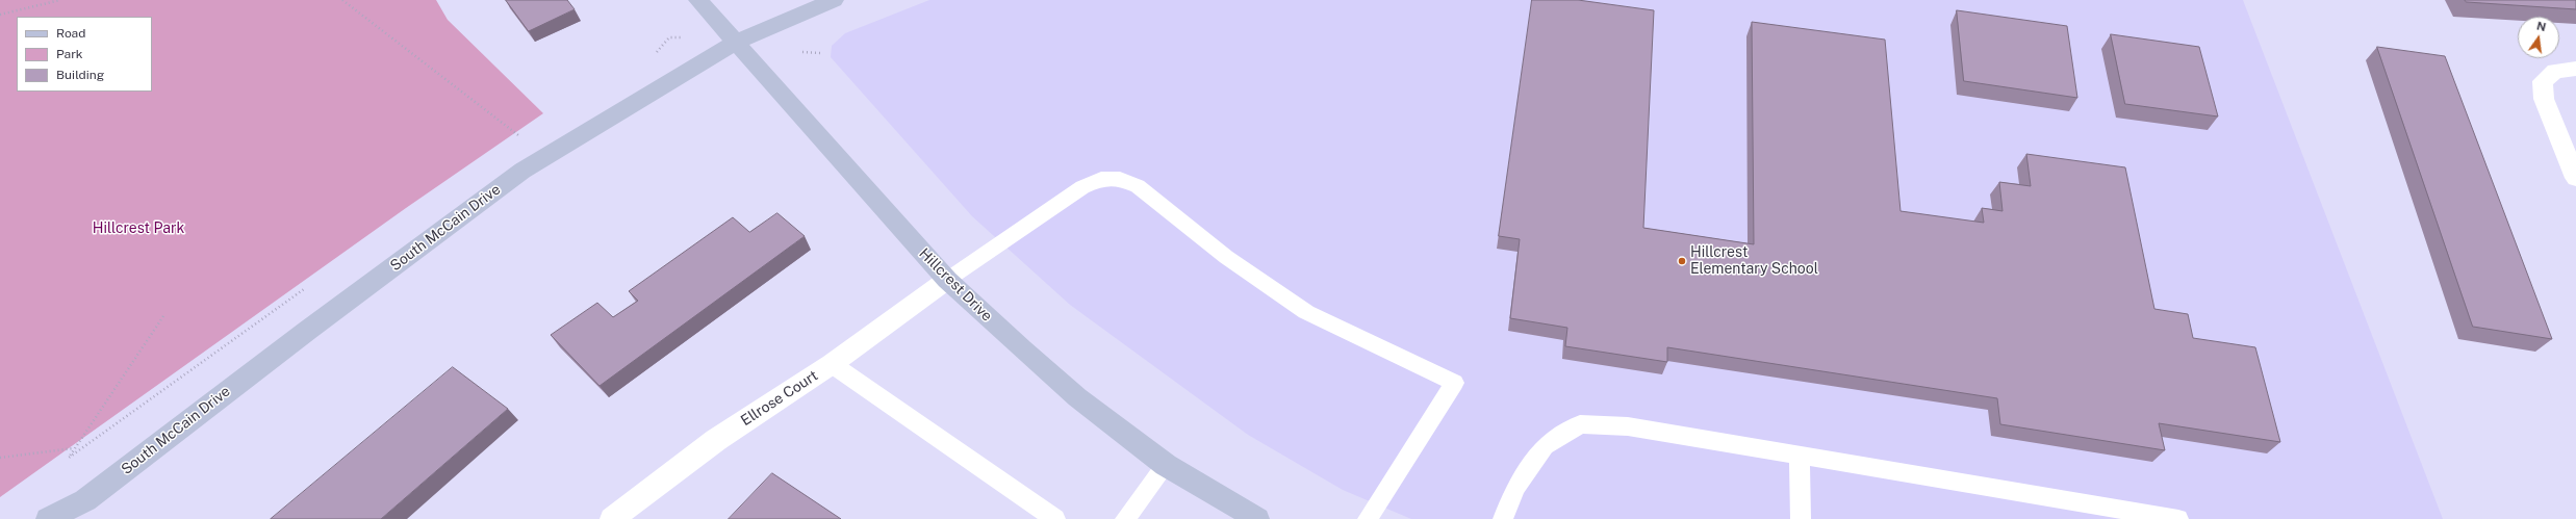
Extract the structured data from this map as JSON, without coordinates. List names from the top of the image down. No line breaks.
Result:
{"streets":{"street":["South McCain Drive","Hillcrest Drive","Ellrose Court"]},"crossings":[["South McCain Drive","Hillcrest Drive"],["Hillcrest Drive","Ellrose Court"]],"parks":["Hillcrest Park"],"places":["Hillcrest Elementary School"],"legend":["Road","Park","Building"],"north":"top"}
